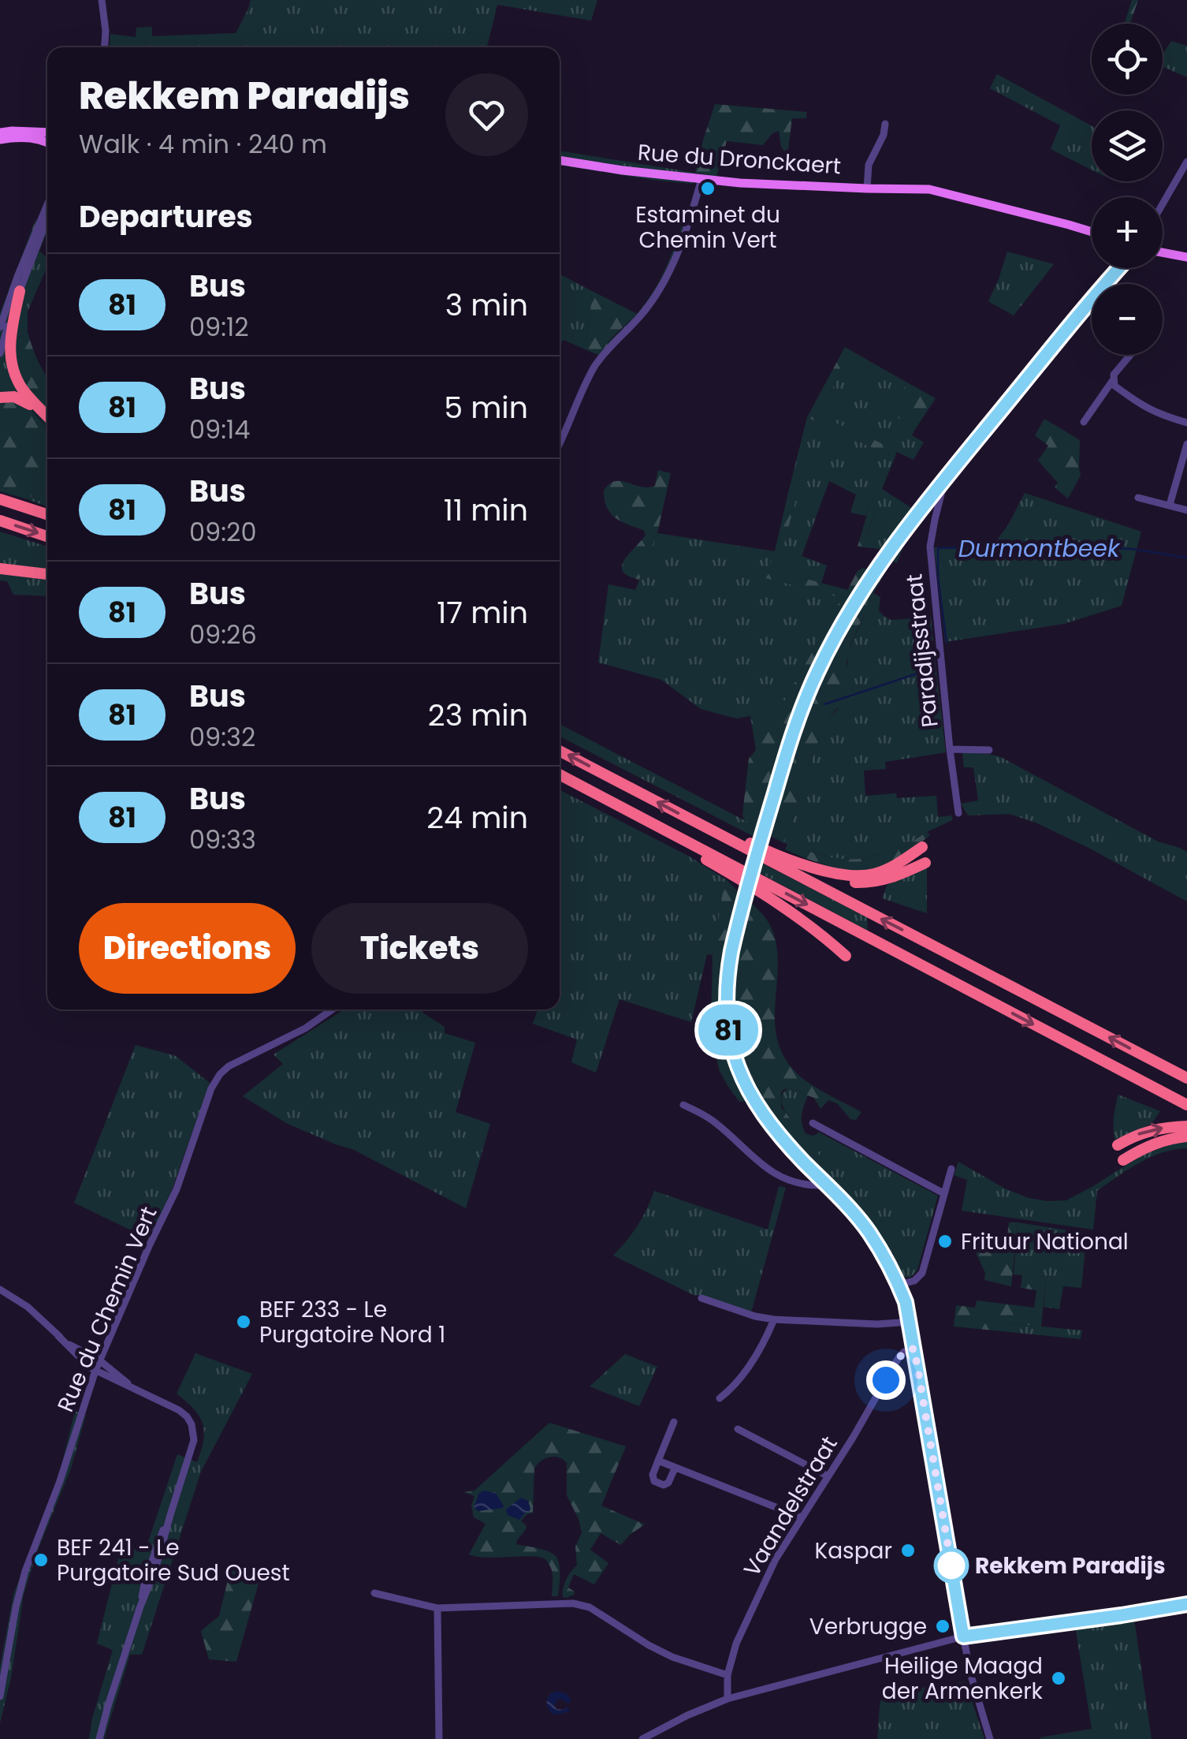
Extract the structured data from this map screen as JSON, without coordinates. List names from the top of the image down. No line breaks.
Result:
{"streets":{"main road":["Rue du Dronckaert"],"street":["Paradijsstraat","Rue du Chemin Vert","Vaandelstraat"]},"crossings":[["Paradijsstraat","Vaandelstraat"]],"water":["Durmontbeek"],"places":["Estaminet du Chemin Vert","Frituur National","BEF 233 - Le Purgatoire Nord 1","Kaspar","BEF 241 - Le Purgatoire Sud Ouest","Rekkem Paradijs","Verbrugge","Heilige Maagd der Armenkerk"],"lines":["bus line 81"],"page":{"on_map":"81","map_buttons":["+","−"],"heading":[["Rekkem Paradijs","Walk · 4 min · 240 m"],"Departures"],"list":[{"mark":"81","name":"Bus","note":"09:12","value":"3 min"},{"mark":"81","name":"Bus","note":"09:14","value":"5 min"},{"mark":"81","name":"Bus","note":"09:20","value":"11 min"},{"mark":"81","name":"Bus","note":"09:26","value":"17 min"},{"mark":"81","name":"Bus","note":"09:32","value":"23 min"},{"mark":"81","name":"Bus","note":"09:33","value":"24 min"}],"buttons":["Directions","Tickets"]}}
